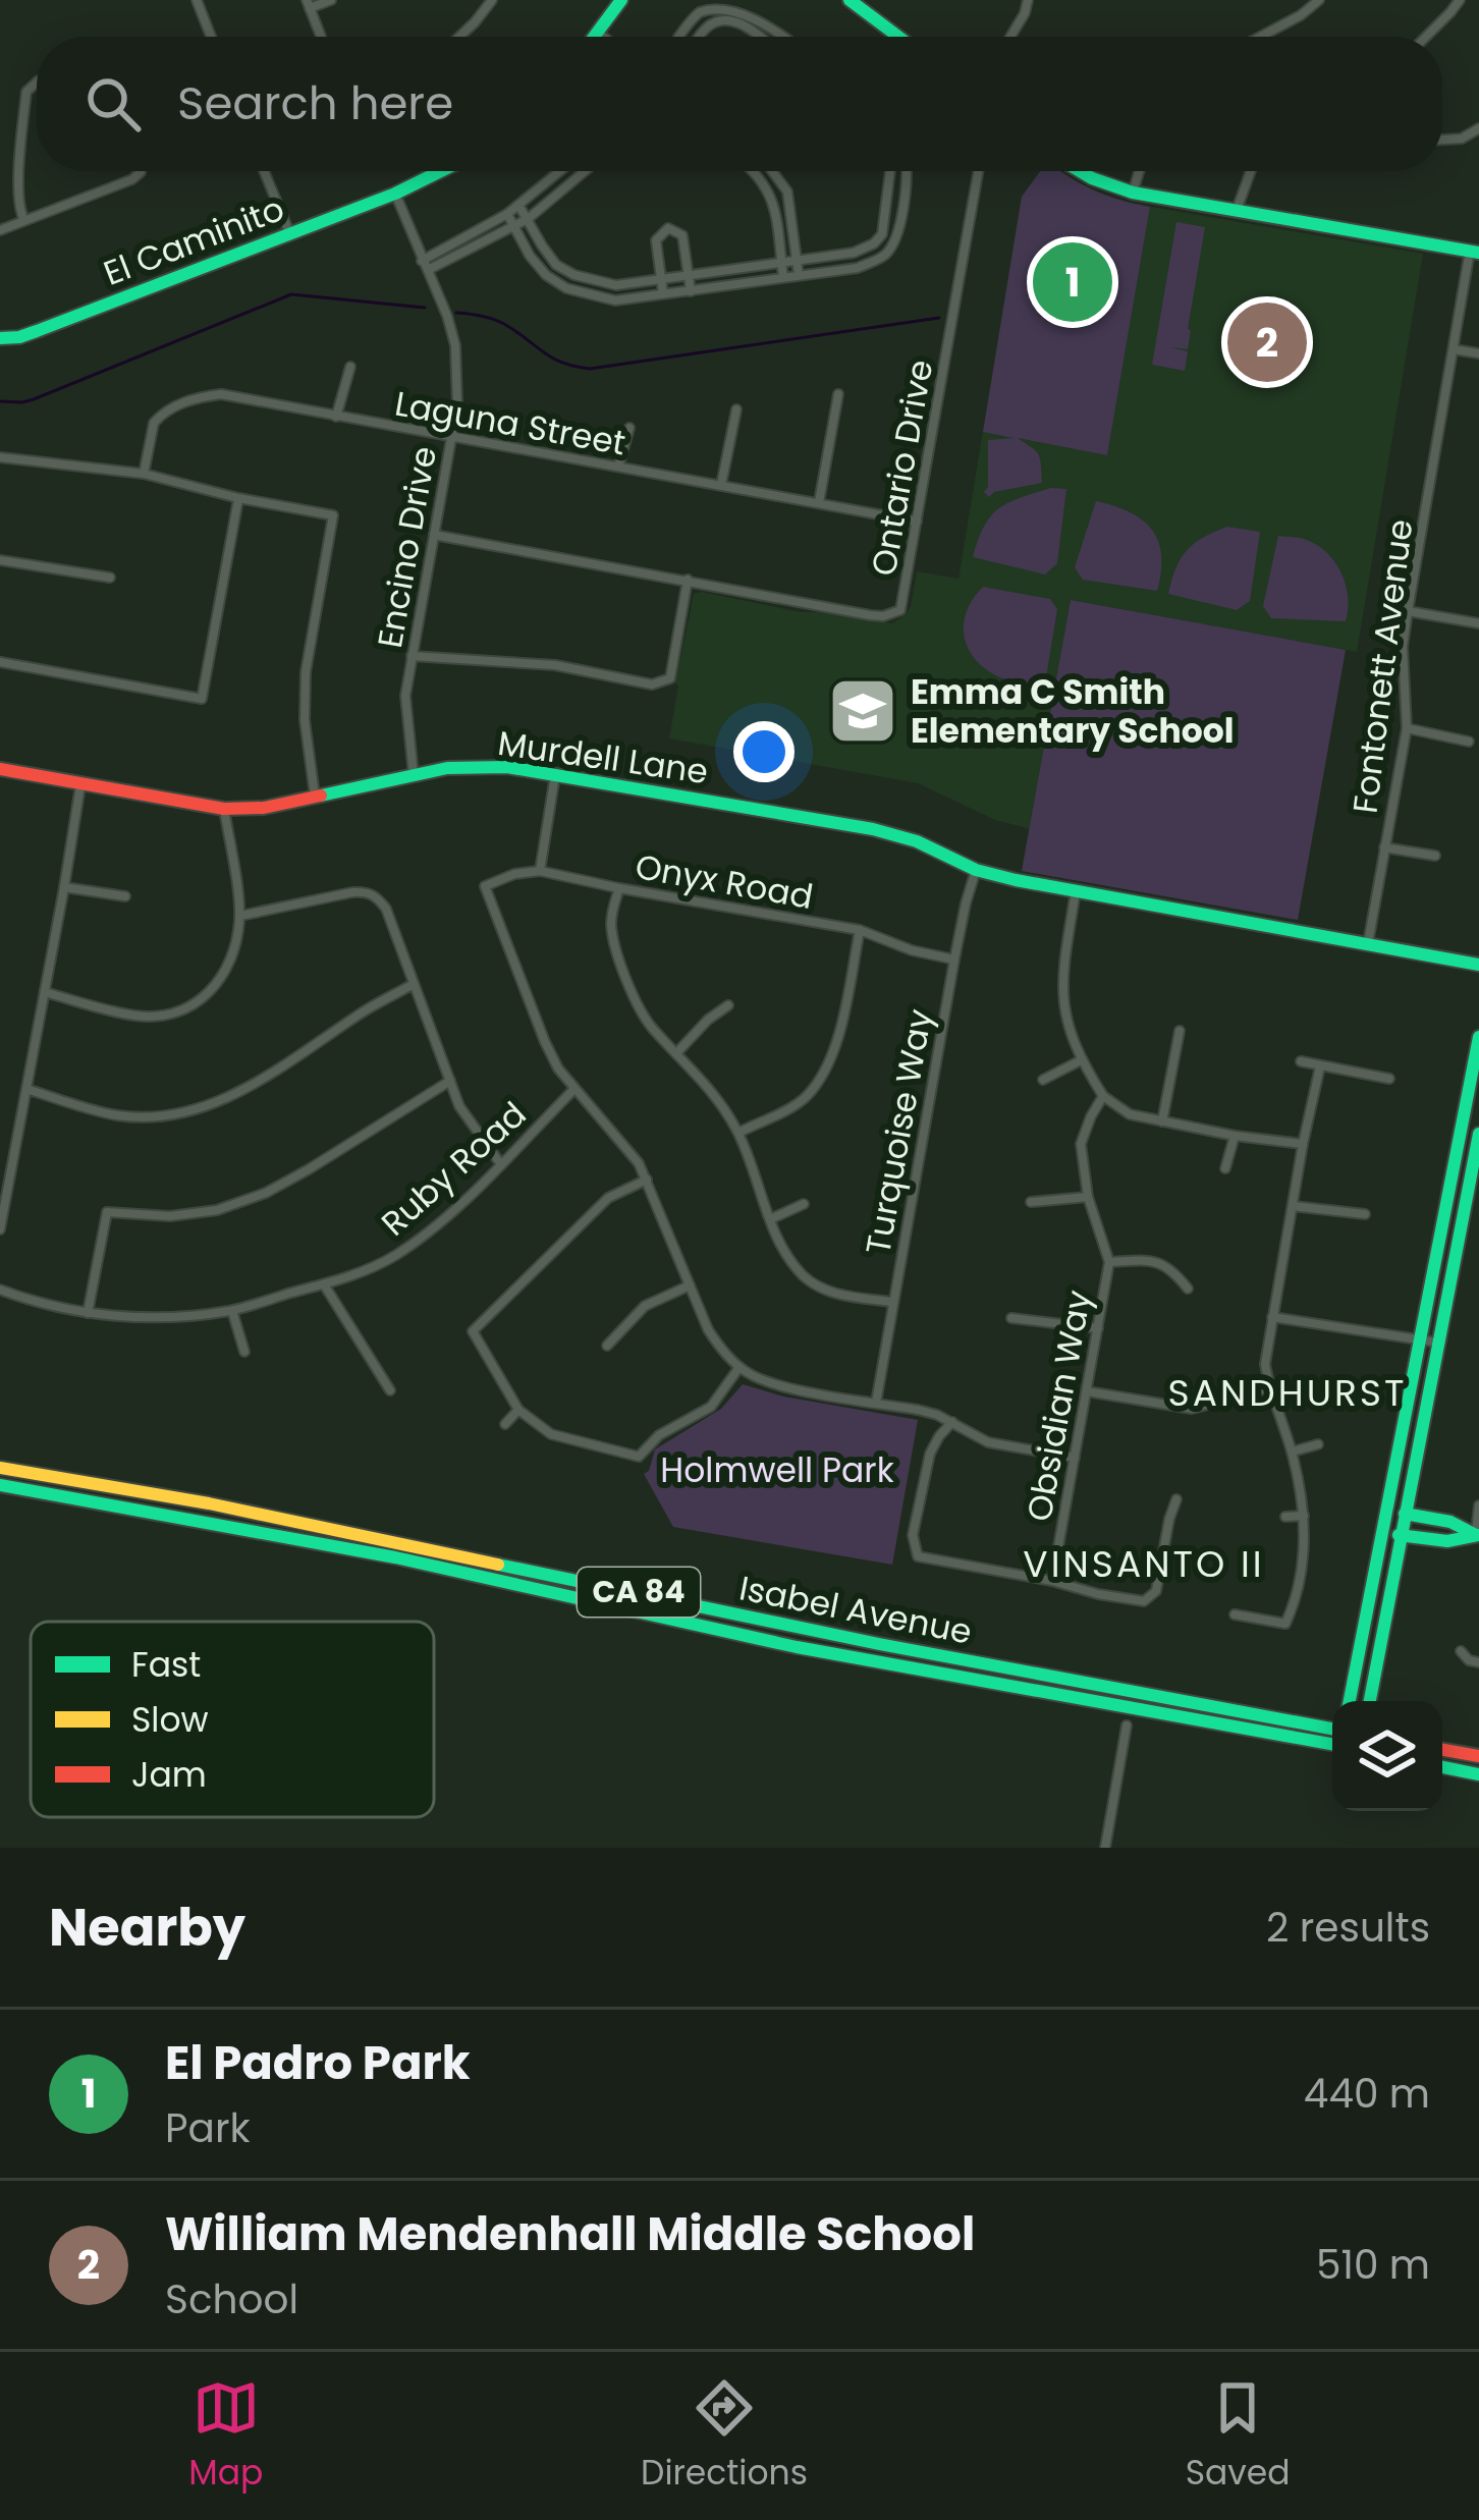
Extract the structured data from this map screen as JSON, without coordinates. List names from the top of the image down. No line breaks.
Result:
{"streets":{"main road":["El Caminito","Murdell Lane","CA 84","Isabel Avenue"],"street":["Laguna Street","Ontario Drive","Encino Drive","Fontonett Avenue","Onyx Road","Turquoise Way","Ruby Road","Obsidian Way"]},"crossings":[["El Caminito","Encino Drive"],["Laguna Street","Ontario Drive"],["Laguna Street","Encino Drive"],["Ontario Drive","Encino Drive"],["Encino Drive","Murdell Lane"],["Fontonett Avenue","Murdell Lane"],["Murdell Lane","Turquoise Way"],["Onyx Road","Turquoise Way"],["Onyx Road","Ruby Road"]],"districts":["SANDHURST","VINSANTO II"],"parks":["Holmwell Park"],"places":{"school or university":["Emma C Smith Elementary School"]},"legend":["Fast","Slow","Jam"],"page":{"search":"Search here","pins":["1","2"],"heading":["Nearby","2 results"],"list":[{"mark":"1","name":"El Padro Park","note":"Park","value":"440 m"},{"mark":"2","name":"William Mendenhall Middle School","note":"School","value":"510 m"}],"nav":["Map","Directions","Saved"]}}
